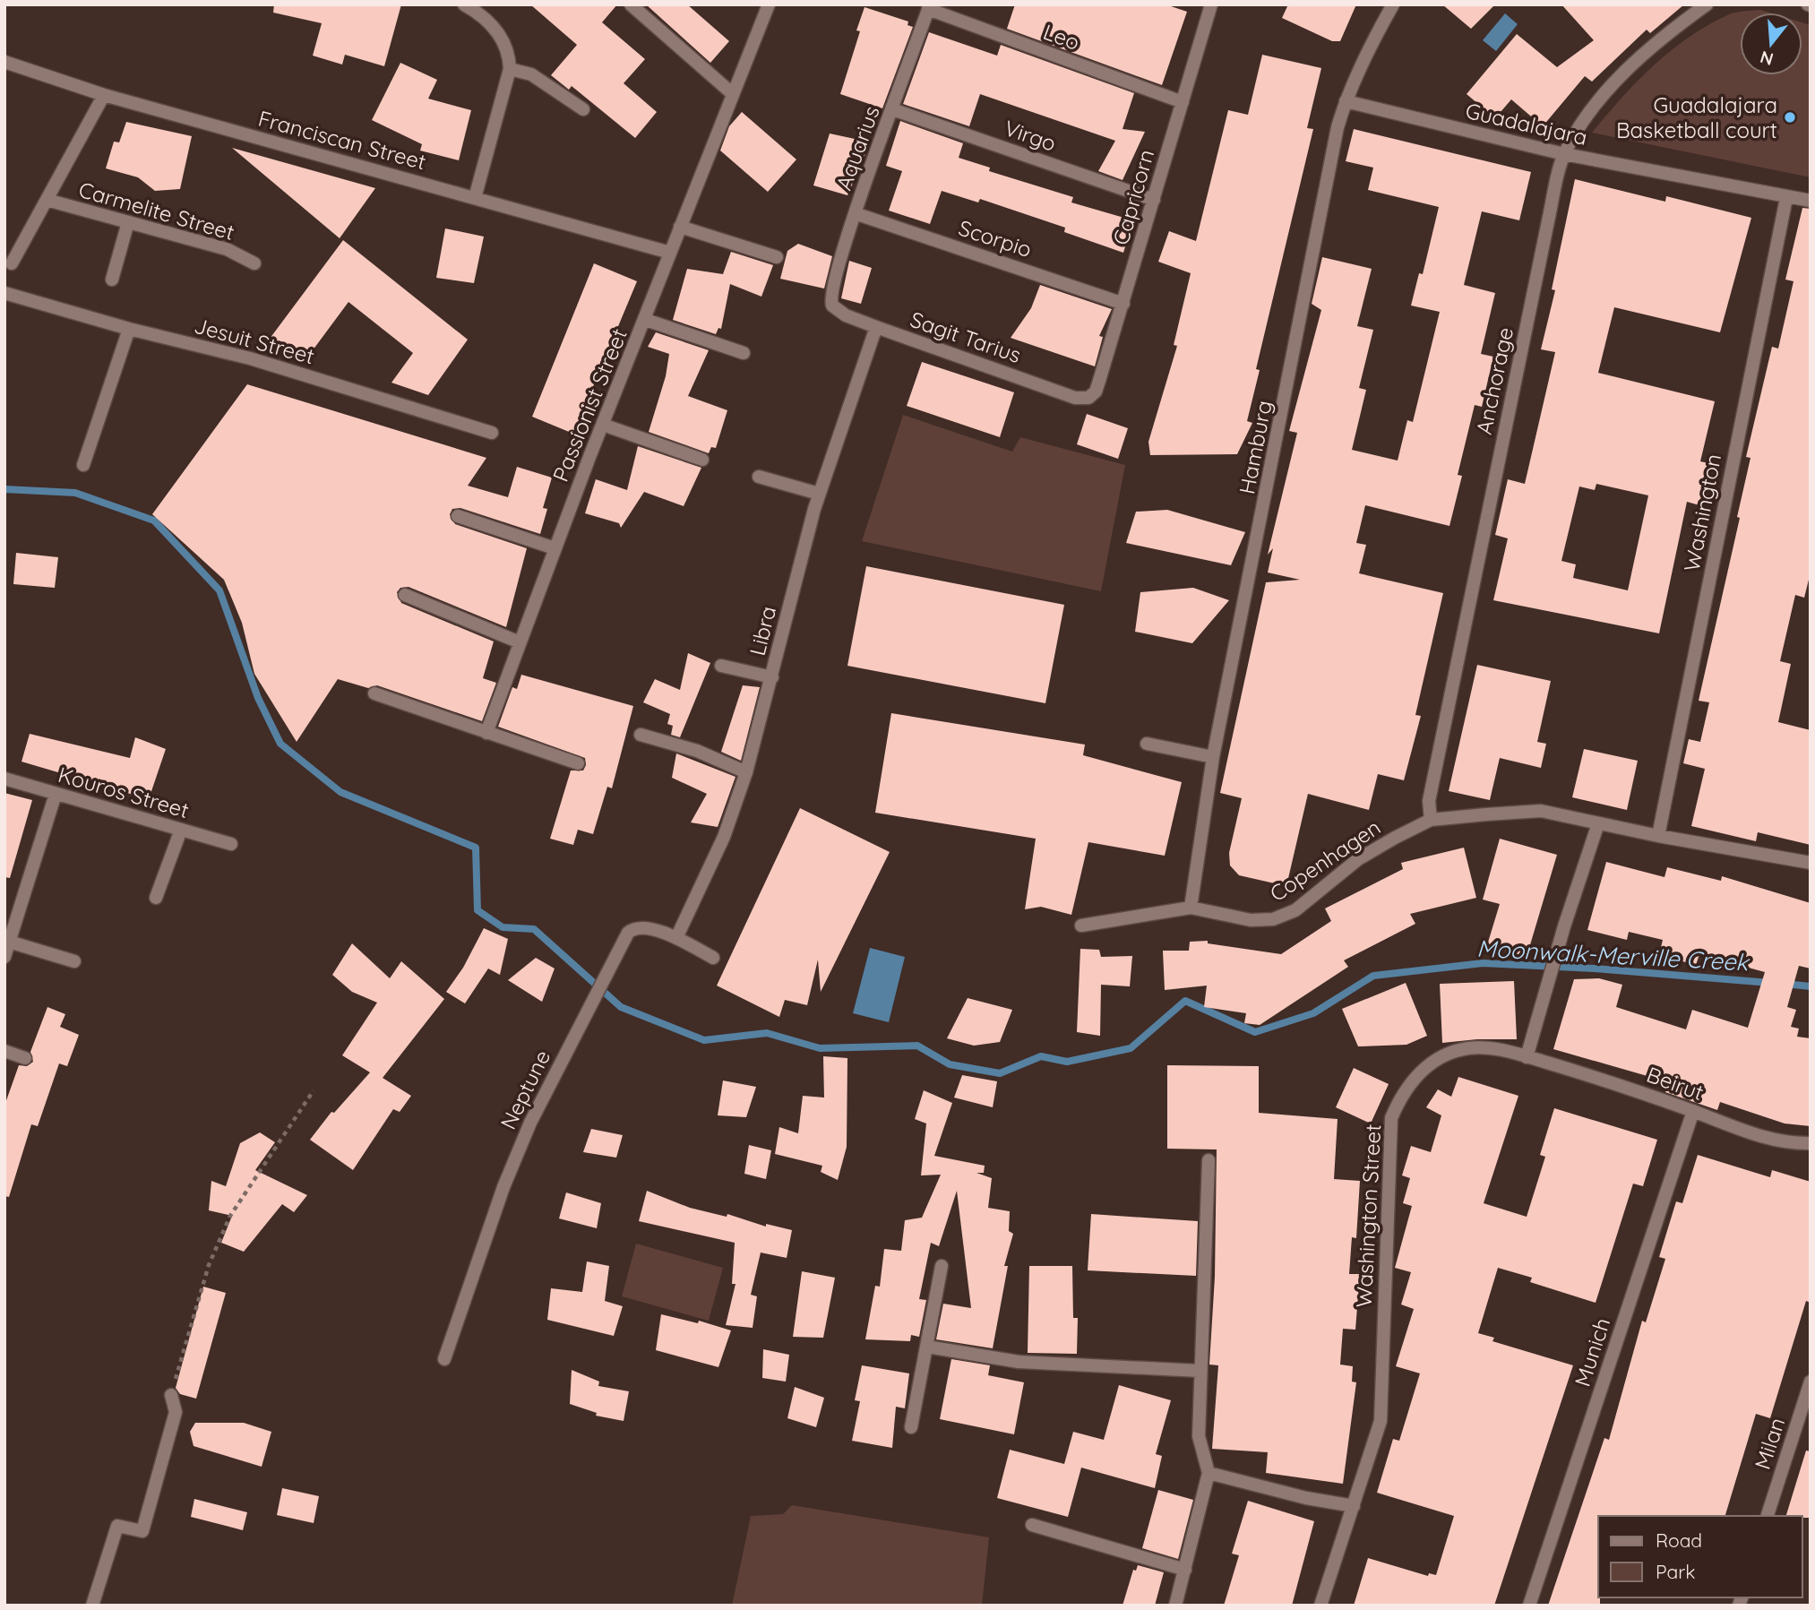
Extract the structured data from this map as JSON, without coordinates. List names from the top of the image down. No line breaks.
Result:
{"streets":{"street":["Leo","Guadalajara","Virgo","Franciscan Street","Aquarius","Capricorn","Carmelite Street","Scorpio","Sagit Tarius","Jesuit Street","Anchorage","Passionist Street","Hamburg","Washington","Libra","Kouros Street","Copenhagen","Beirut","Neptune","Washington Street","Munich","Milan"]},"crossings":[["Leo","Aquarius"],["Leo","Capricorn"],["Guadalajara","Anchorage"],["Guadalajara","Hamburg"],["Guadalajara","Washington"],["Virgo","Aquarius"],["Virgo","Capricorn"],["Franciscan Street","Carmelite Street"],["Franciscan Street","Passionist Street"],["Aquarius","Scorpio"],["Aquarius","Sagit Tarius"],["Capricorn","Scorpio"],["Capricorn","Sagit Tarius"],["Sagit Tarius","Libra"],["Anchorage","Copenhagen"],["Hamburg","Copenhagen"],["Washington","Copenhagen"],["Libra","Neptune"],["Beirut","Washington Street"],["Beirut","Munich"]],"water":["Moonwalk-Merville Creek"],"places":["Guadalajara Basketball court"],"legend":["Road","Park"],"north":"bottom"}
